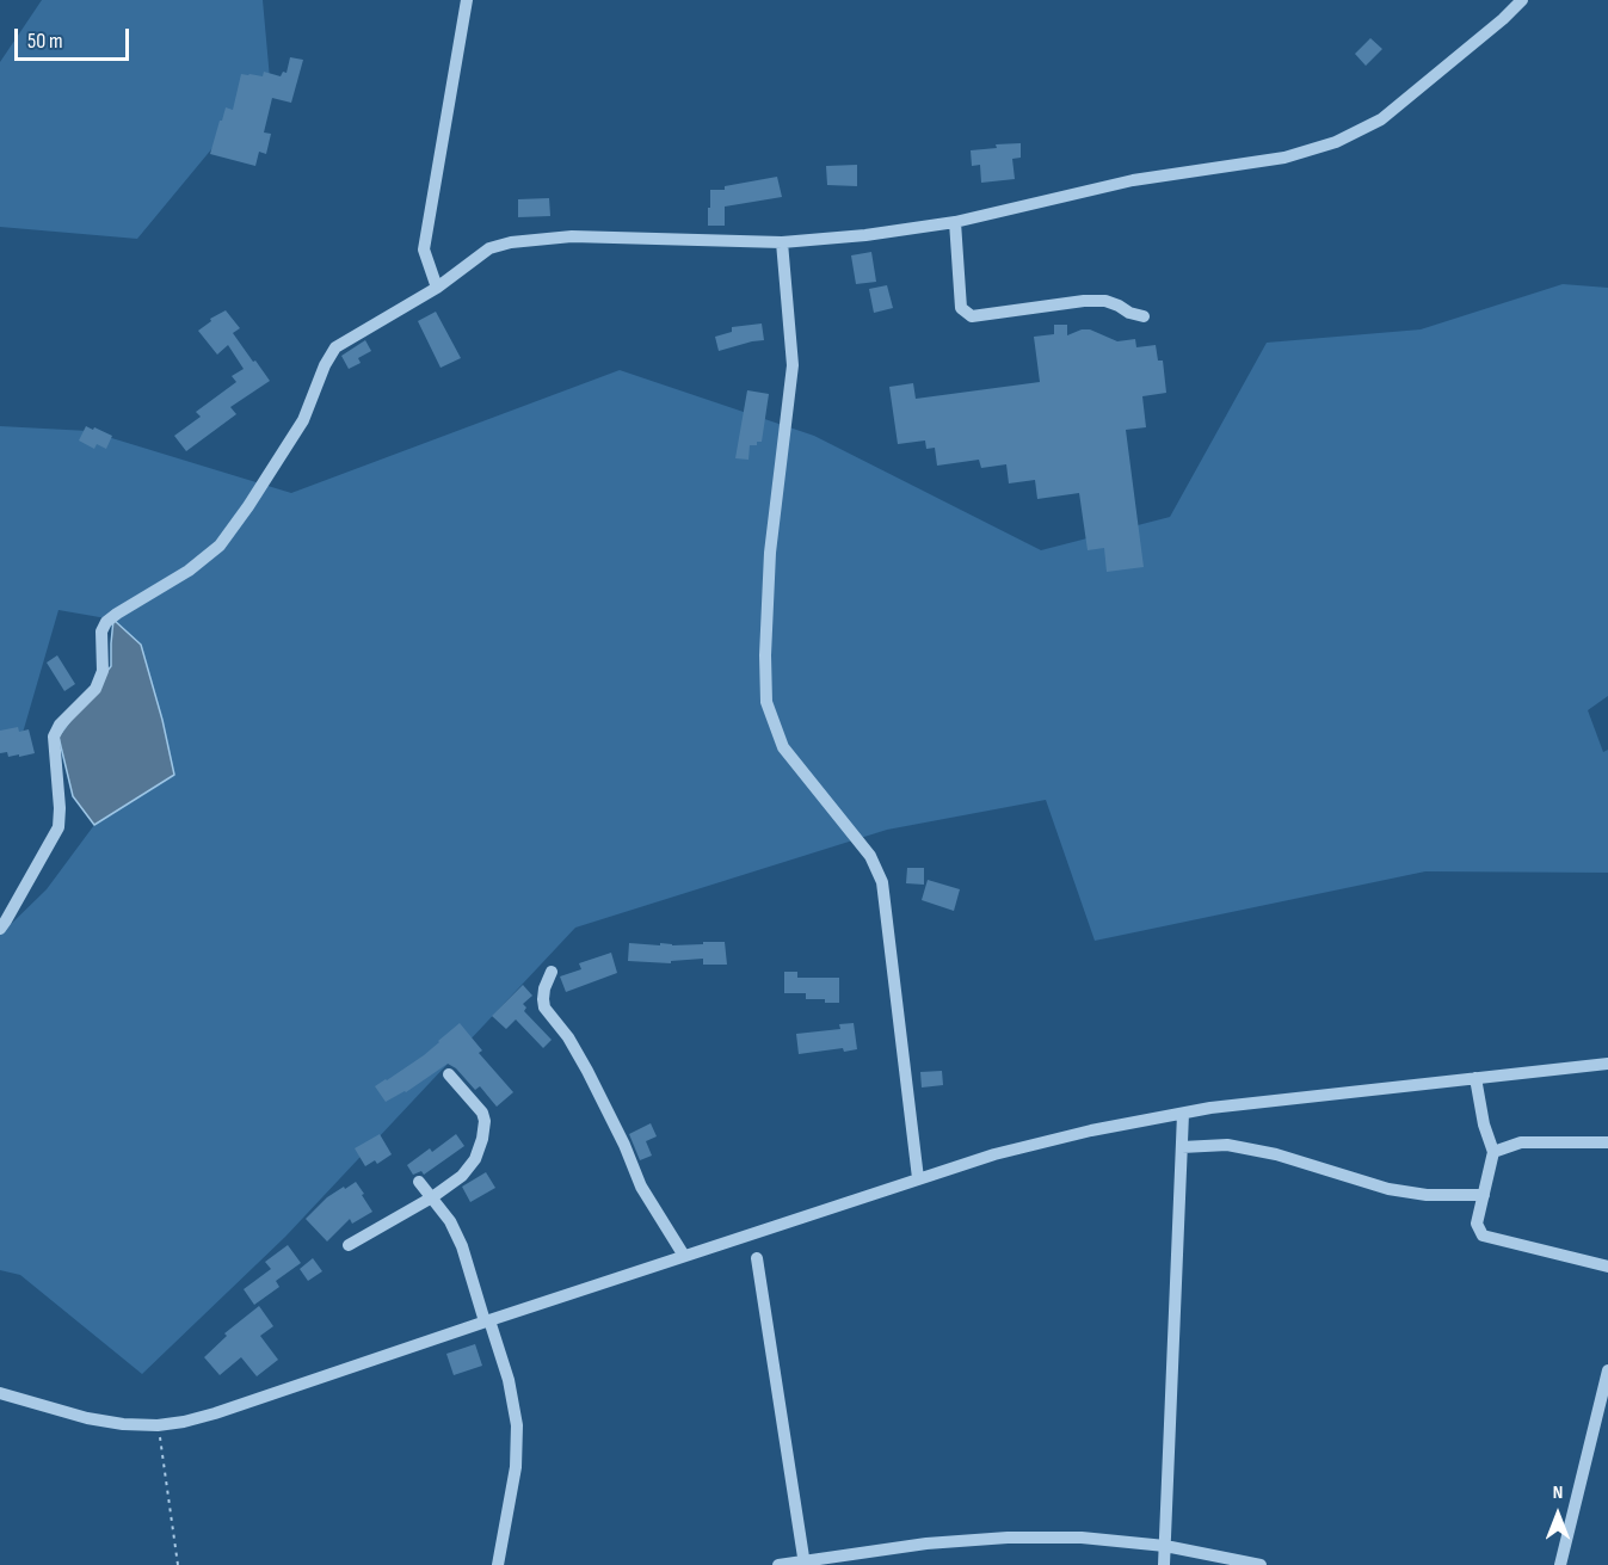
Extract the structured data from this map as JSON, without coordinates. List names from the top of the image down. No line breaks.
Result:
{"scale_bar":"50 m","north":"top"}
